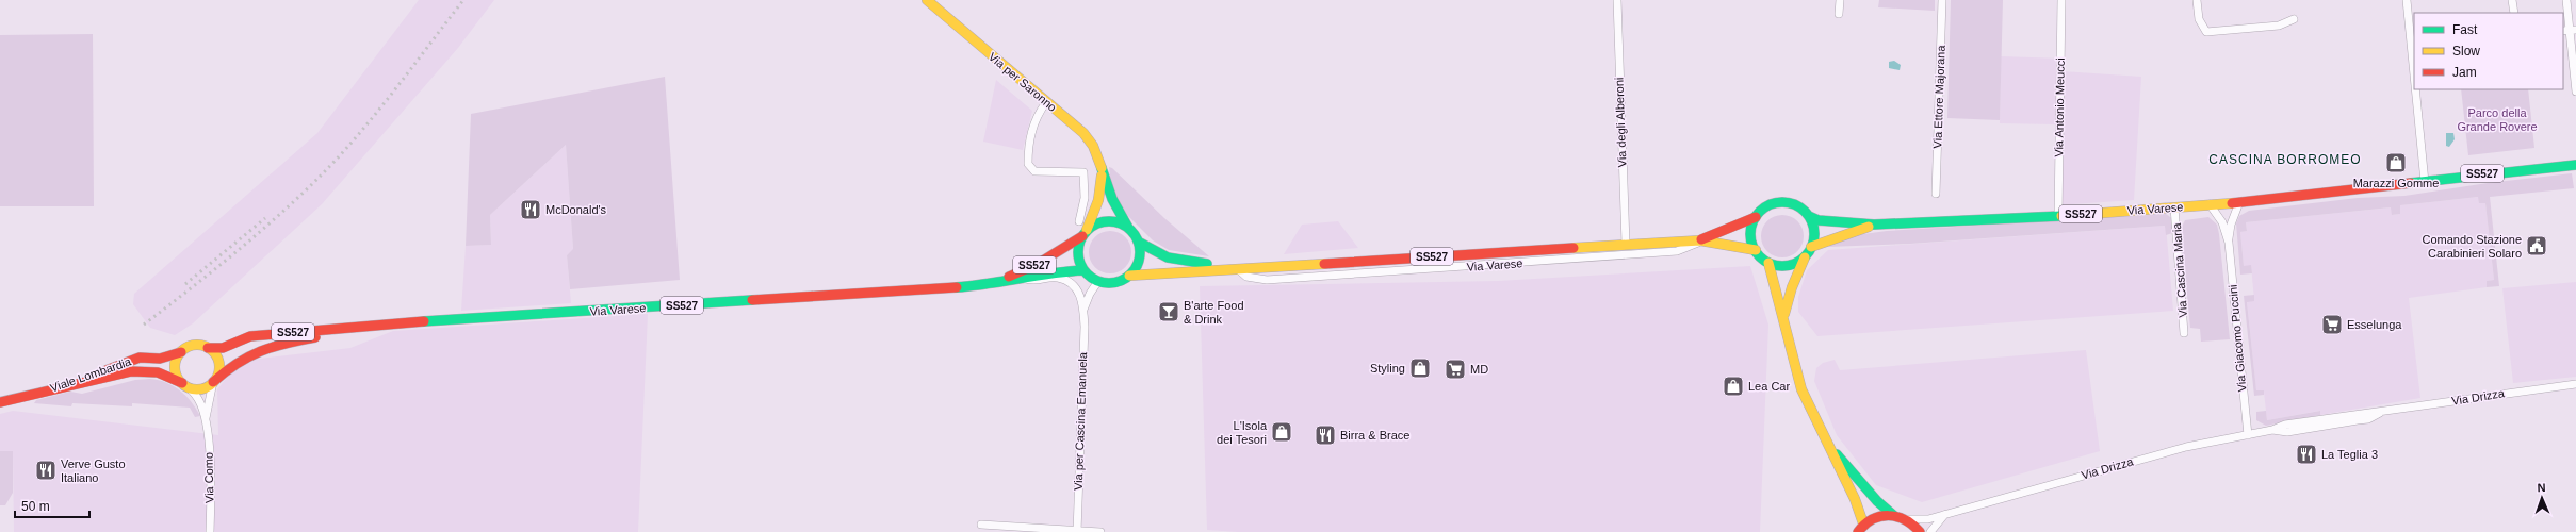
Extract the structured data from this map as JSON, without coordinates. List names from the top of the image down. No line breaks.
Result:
{"streets":{"main road":["Via per Saronno","SS527","Via Varese","Viale Lombardia"],"street":["Via Ettore Majorana","Via Antonio Meucci","Via degli Alberoni","Via Cascina Maria","Via Giacomo Puccini","Via Drizza","Via per Cascina Emanuela","Via Como"]},"crossings":[["Via per Saronno","SS527"],["Via per Saronno","Via Varese"],["Via per Saronno","Via per Cascina Emanuela"],["Via Antonio Meucci","Via Varese"],["Via degli Alberoni","Via Varese"],["SS527","Via Varese"],["SS527","Via per Cascina Emanuela"],["Via Varese","Via Cascina Maria"],["Via Varese","Via Giacomo Puccini"],["Via Varese","Viale Lombardia"],["Via Varese","Via per Cascina Emanuela"],["Via Varese","Via Como"],["Via Giacomo Puccini","Via Drizza"],["Viale Lombardia","Via Como"]],"districts":["CASCINA BORROMEO"],"parks":["Parco della Grande Rovere"],"places":{"shop":["Marazzi Gomme","Styling","Lea Car","L'Isola dei Tesori"],"restaurant":["McDonald's","Birra & Brace","La Teglia 3","Verve Gusto Italiano"],"public building":["Comando Stazione Carabinieri Solaro"],"bar":["B'arte Food & Drink"],"supermarket":["Esselunga","MD"]},"legend":["Fast","Slow","Jam"],"scale_bar":"50 m","north":"top"}
